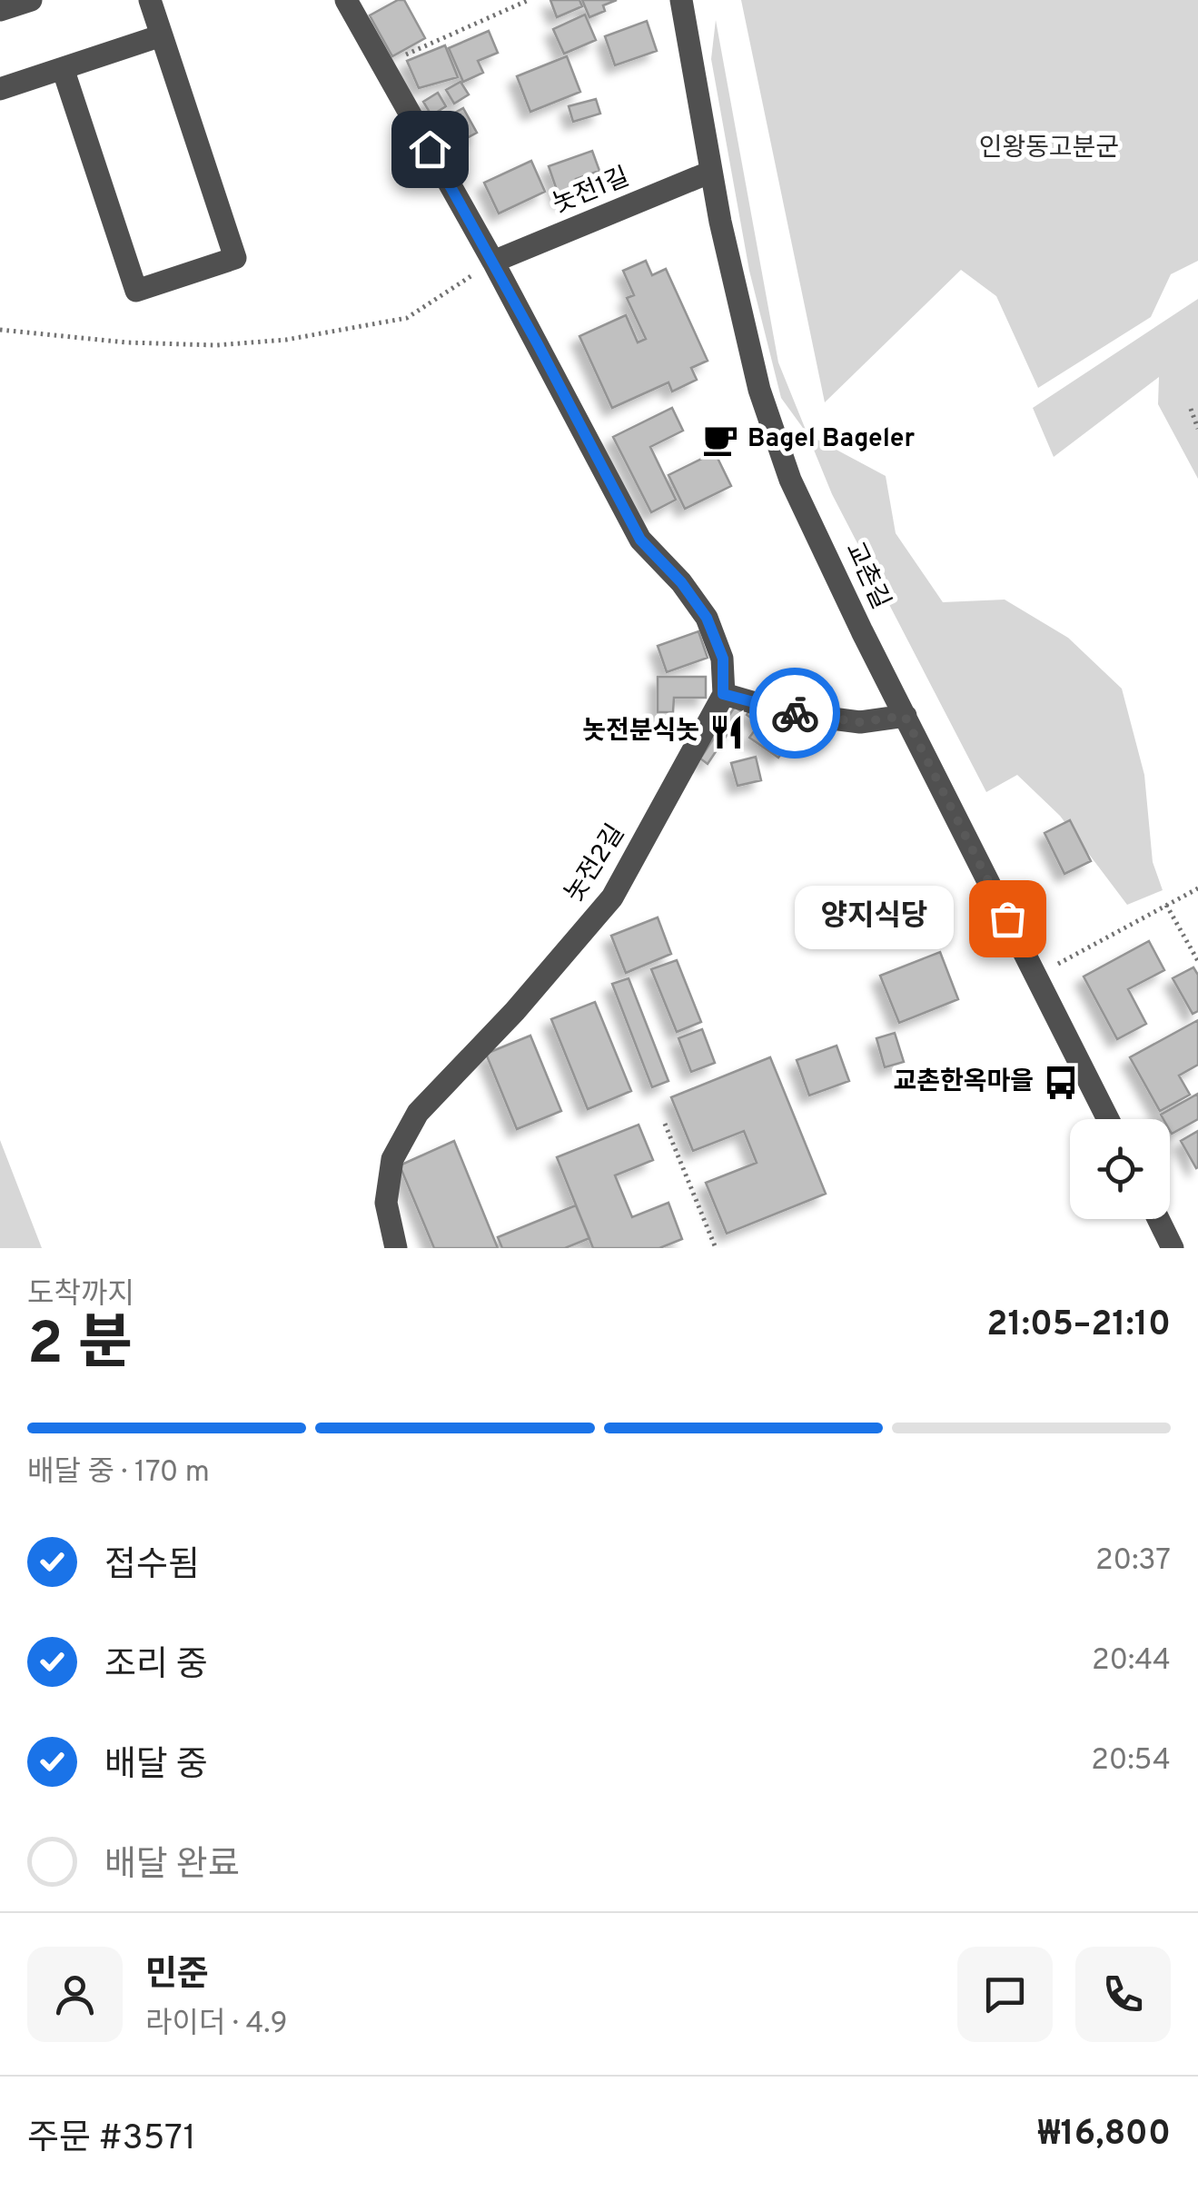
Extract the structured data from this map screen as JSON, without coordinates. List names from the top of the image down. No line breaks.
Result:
{"streets":{"street":["놋전1길","교촌길","놋전2길"]},"crossings":[["놋전1길","교촌길"]],"parks":["인왕동고분군"],"places":{"cafe":["Bagel Bageler"],"restaurant":["놋전분식놋"],"other":["양지식당"],"bus stop":["교촌한옥마을"]},"page":{"bubble":"양지식당","heading":["2 분","도착까지","21:05–21:10"],"panel":["민준","라이더 · 4.9","주문 #3571","₩16,800"],"bar":"배달 중 · 170 m","list":[["접수됨","20:37"],["조리 중","20:44"],["배달 중","20:54"],"배달 완료"]}}
